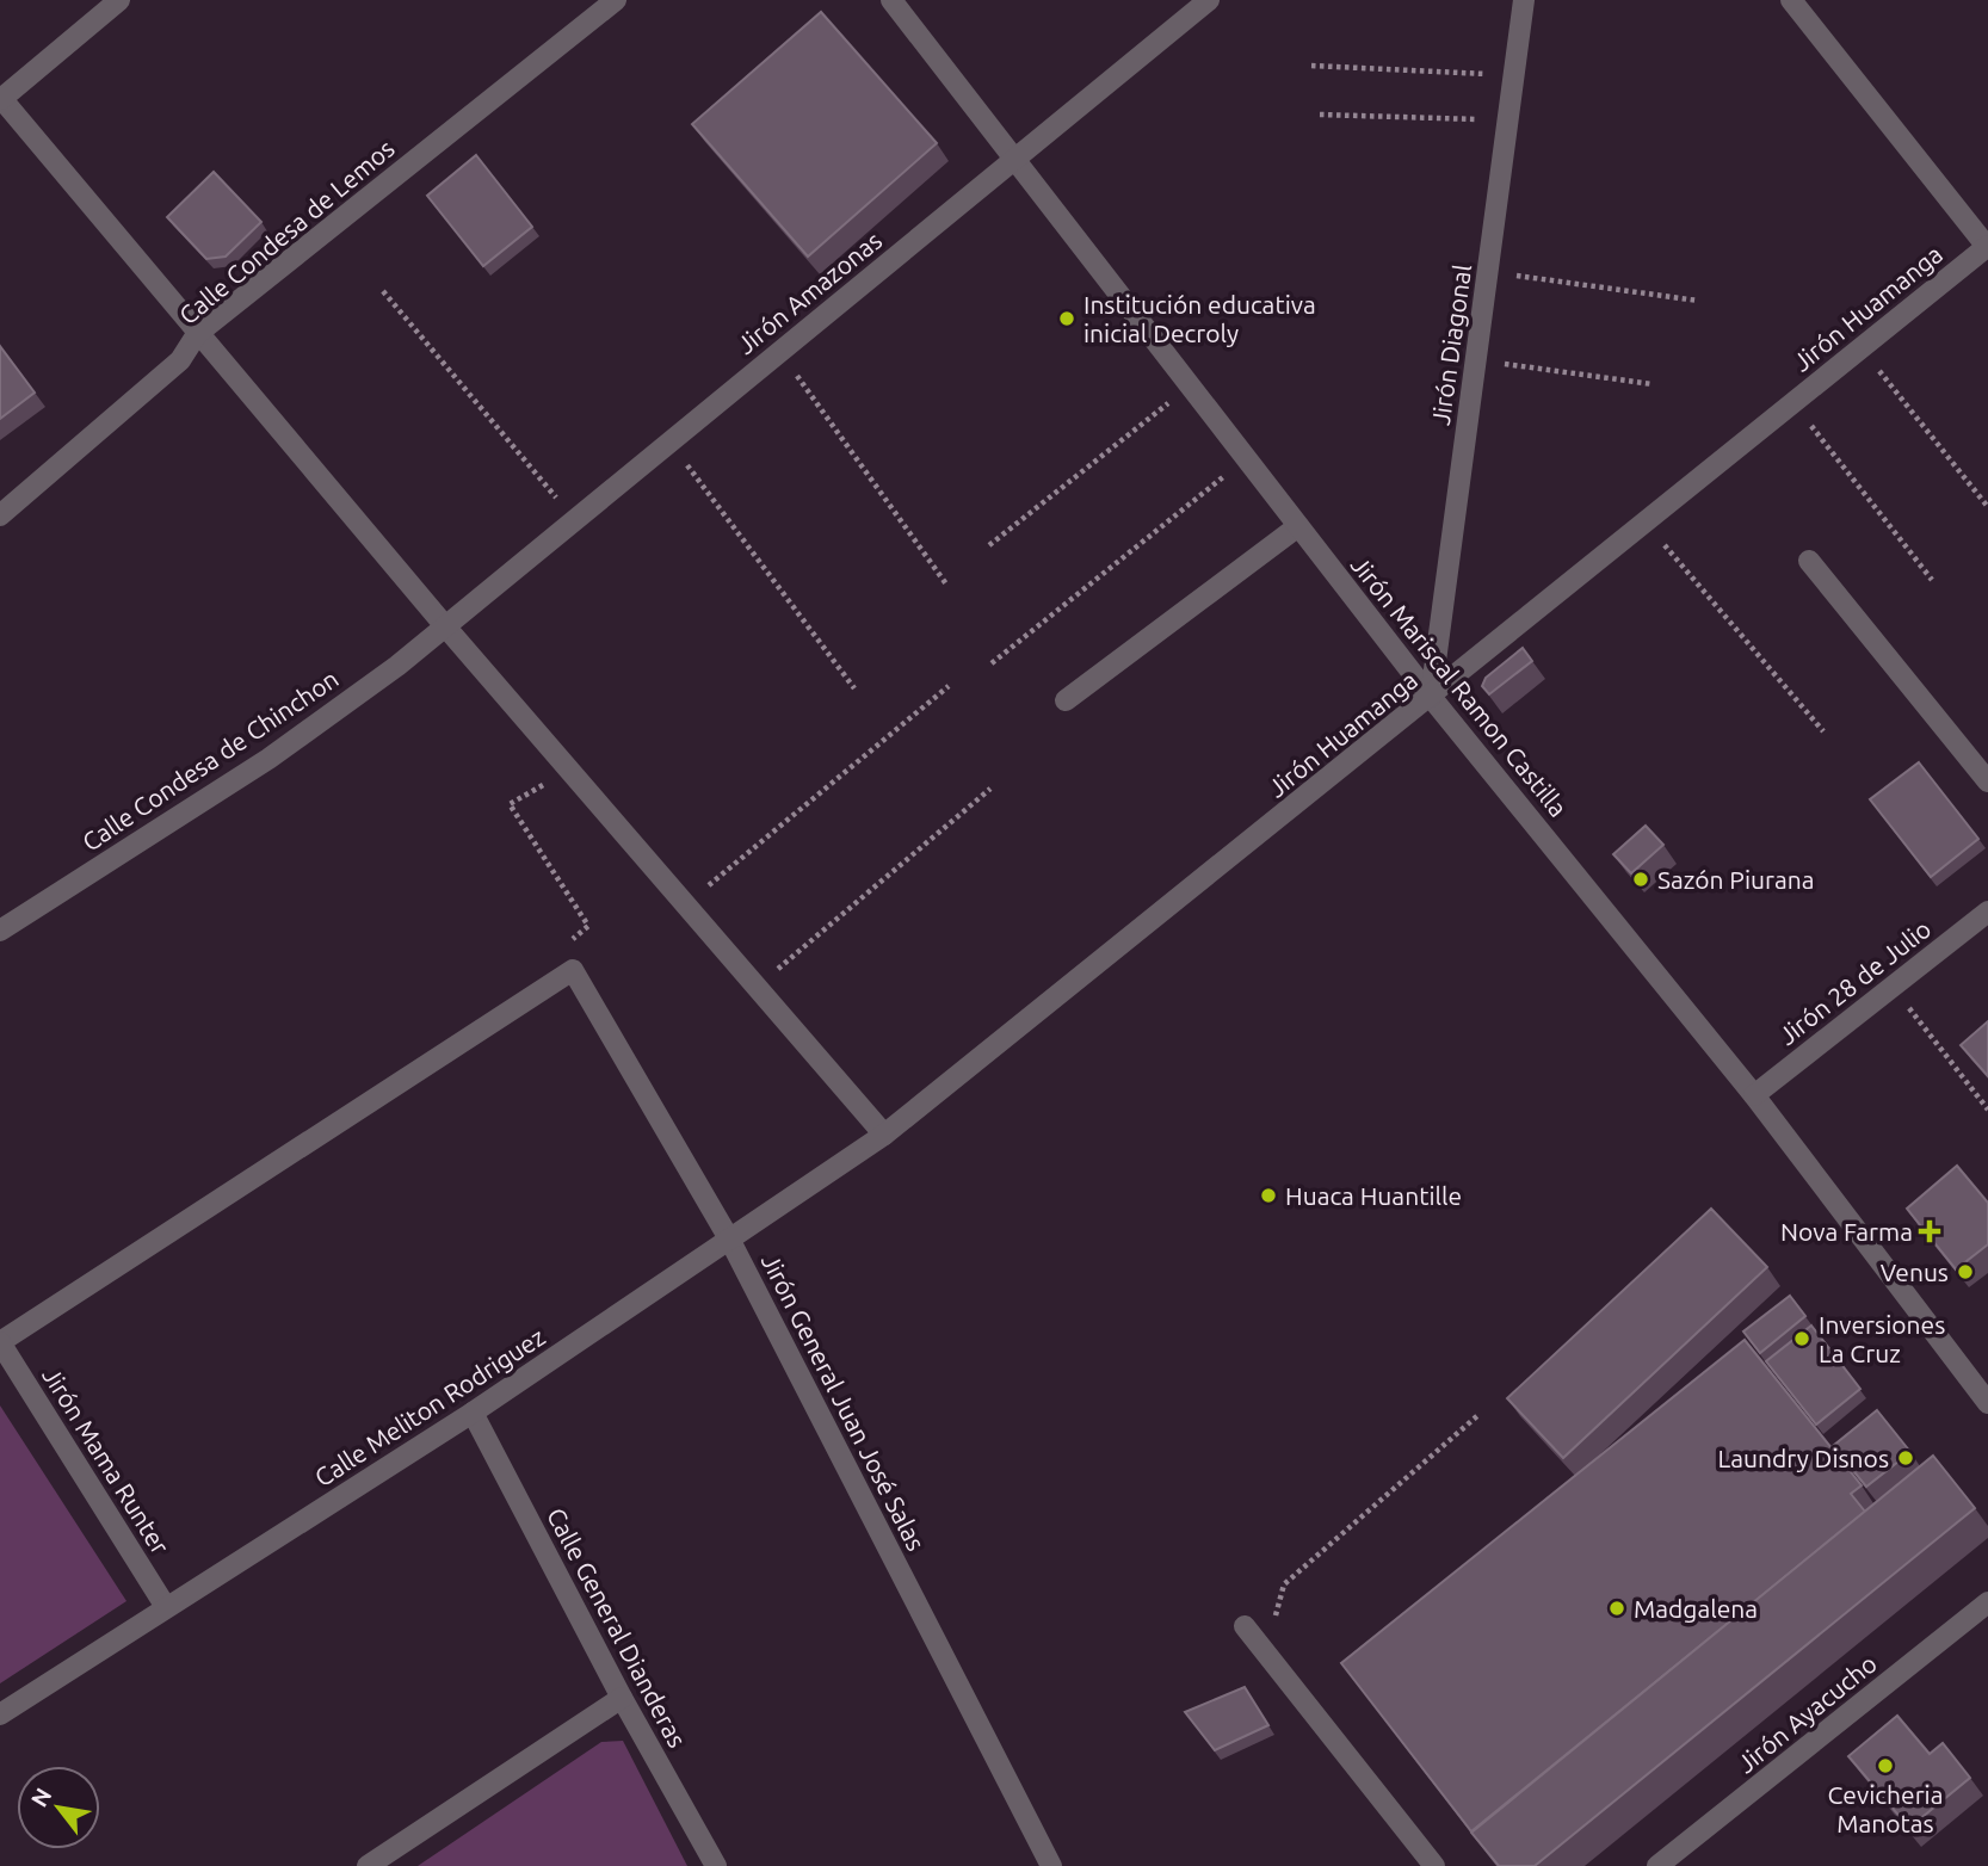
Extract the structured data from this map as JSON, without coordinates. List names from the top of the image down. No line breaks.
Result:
{"streets":{"street":["Calle Condesa de Lemos","Jirón Amazonas","Jirón Huamanga","Jirón Diagonal","Jirón Mariscal Ramon Castilla","Calle Condesa de Chinchon","Jirón 28 de Julio","Jirón General Juan José Salas","Calle Meliton Rodriguez","Jirón Mama Runter","Calle General Dianderas","Jirón Ayacucho"]},"crossings":[["Jirón Amazonas","Jirón Mariscal Ramon Castilla"],["Jirón Amazonas","Calle Condesa de Chinchon"],["Jirón Huamanga","Jirón Diagonal"],["Jirón Huamanga","Jirón Mariscal Ramon Castilla"],["Jirón Huamanga","Calle Meliton Rodriguez"],["Jirón Diagonal","Jirón Mariscal Ramon Castilla"],["Jirón Mariscal Ramon Castilla","Jirón 28 de Julio"],["Jirón General Juan José Salas","Calle Meliton Rodriguez"],["Calle Meliton Rodriguez","Jirón Mama Runter"],["Calle Meliton Rodriguez","Calle General Dianderas"]],"places":{"other":["Institución educativa inicial Decroly","Sazón Piurana","Huaca Huantille","Venus","Inversiones La Cruz","Laundry Disnos","Madgalena","Cevicheria Manotas"],"health":["Nova Farma"]},"north":"top left"}
